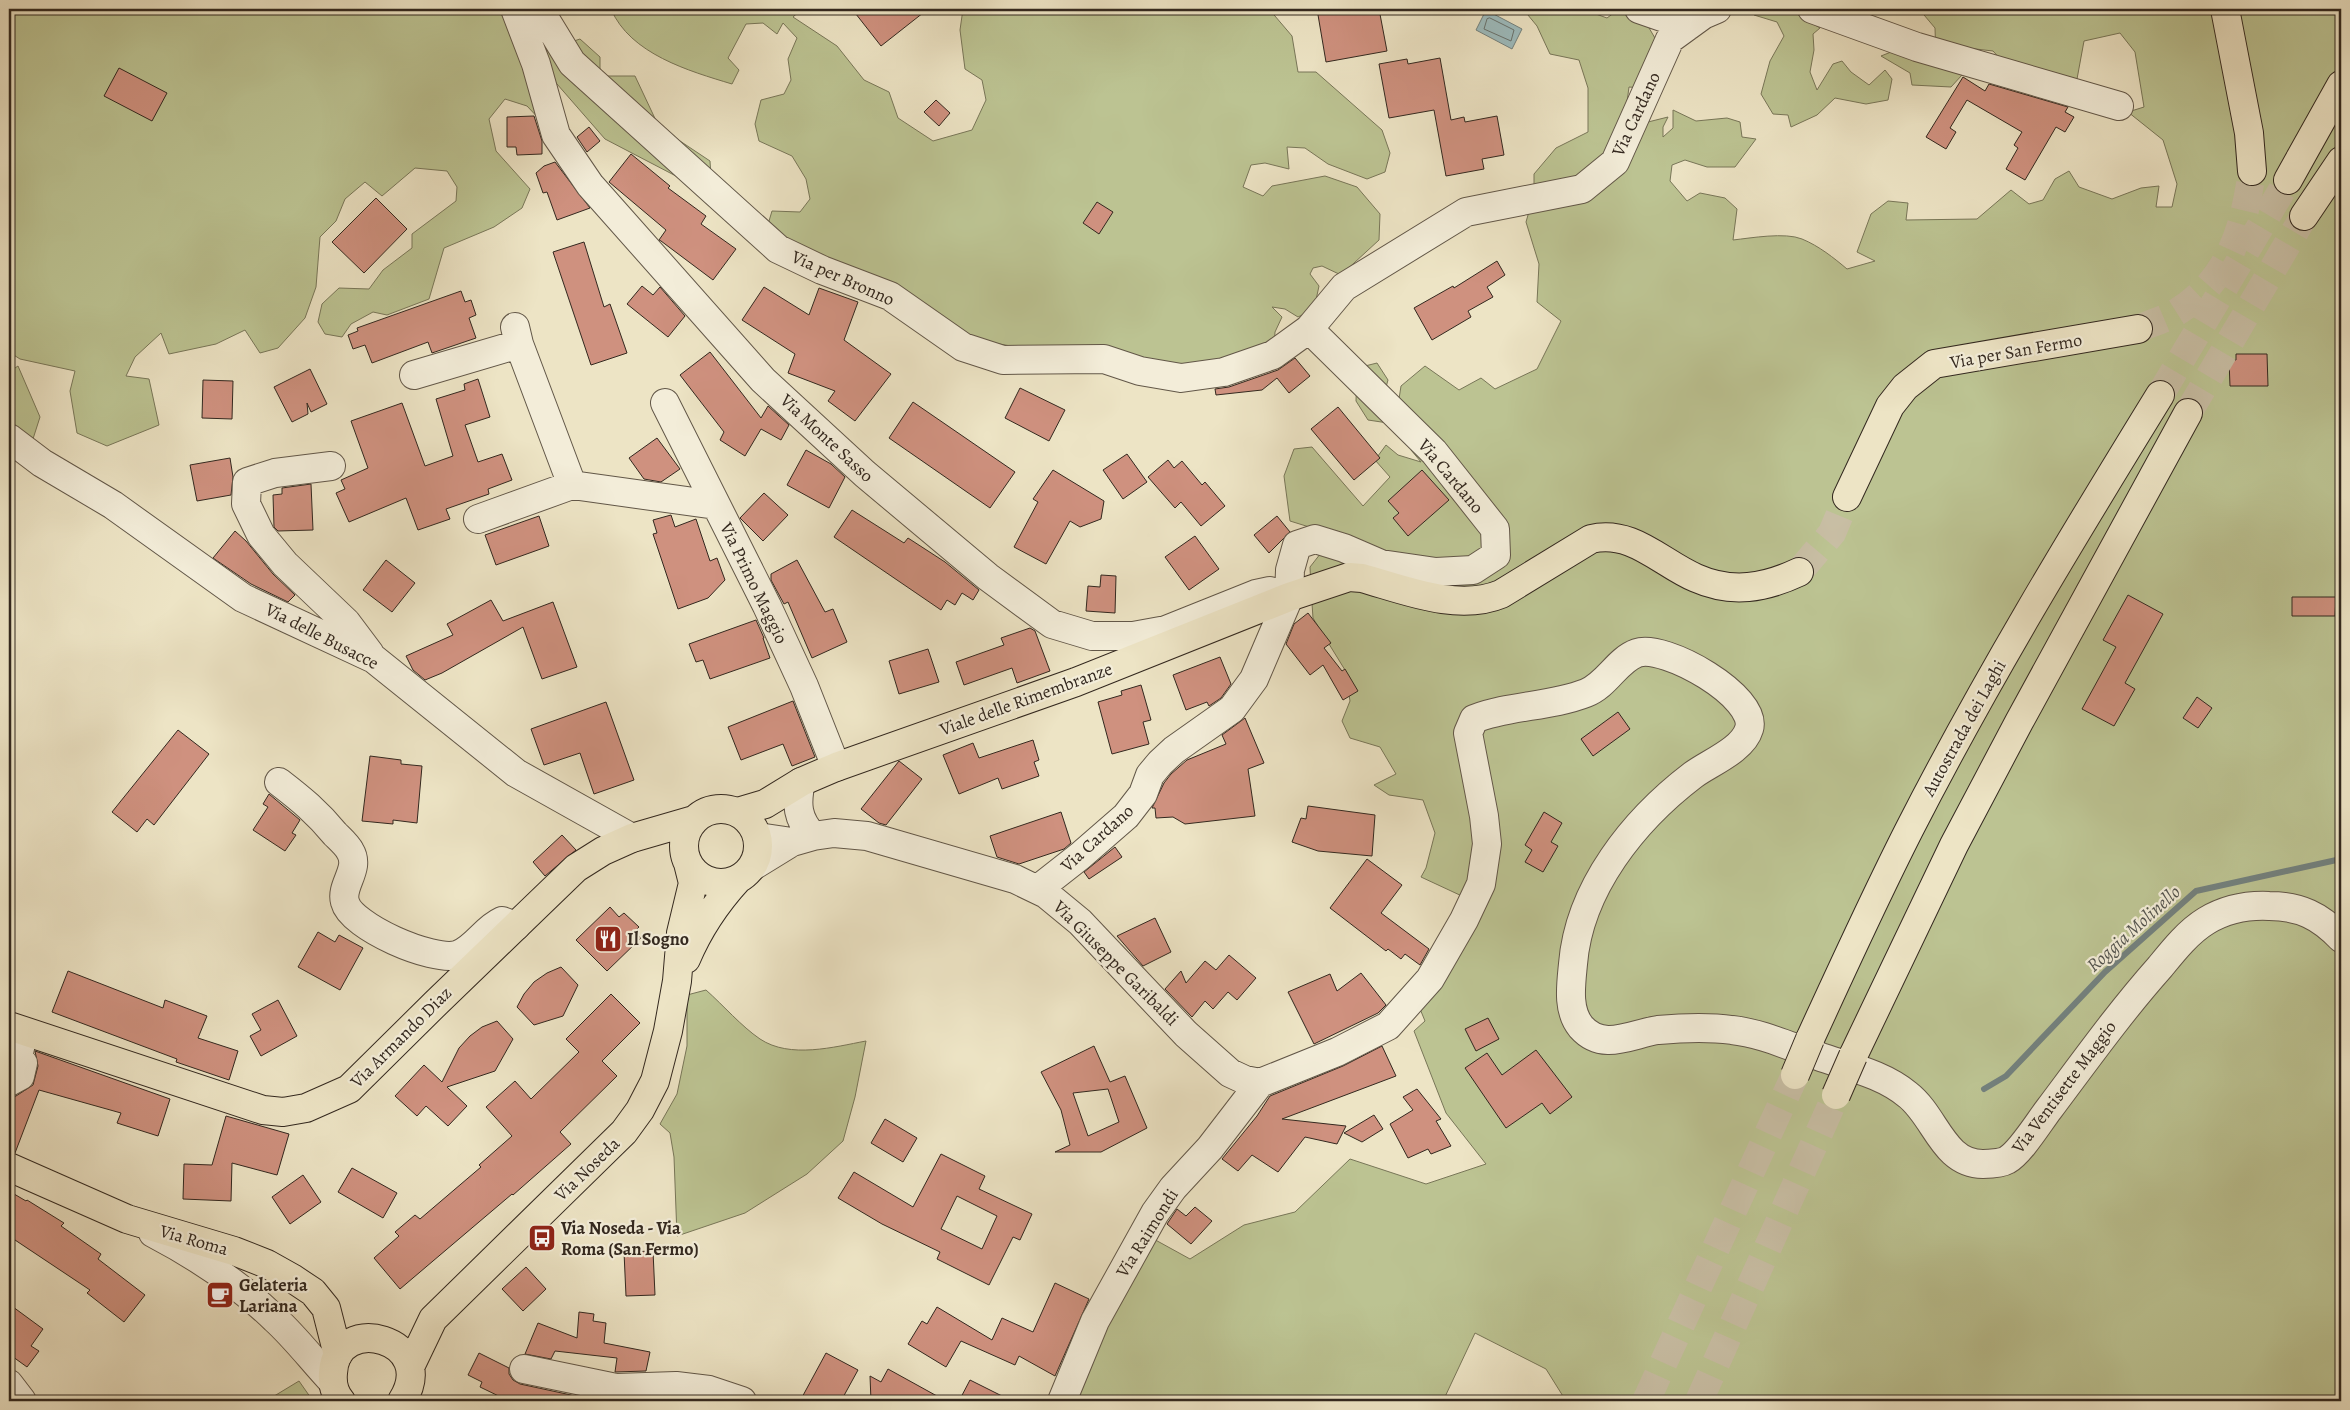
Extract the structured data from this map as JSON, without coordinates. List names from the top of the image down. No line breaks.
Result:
{"streets":{"main road":["Via per San Fermo","Viale delle Rimembranze","Autostrada dei Laghi","Via Armando Diaz","Via Noseda","Via Roma"],"street":["Via Cardano","Via per Bronno","Via Monte Sasso","Via Primo Maggio","Via delle Busacce","Via Giuseppe Garibaldi","Via Ventisette Maggio","Via Raimondi"]},"crossings":[["Via Cardano","Via per Bronno"],["Via Cardano","Via Monte Sasso"],["Via Cardano","Viale delle Rimembranze"],["Via Cardano","Via Giuseppe Garibaldi"],["Via Monte Sasso","Viale delle Rimembranze"],["Via Primo Maggio","Viale delle Rimembranze"],["Via delle Busacce","Via Armando Diaz"],["Viale delle Rimembranze","Via Giuseppe Garibaldi"],["Viale delle Rimembranze","Via Armando Diaz"],["Viale delle Rimembranze","Via Noseda"],["Via Giuseppe Garibaldi","Via Armando Diaz"],["Via Giuseppe Garibaldi","Via Ventisette Maggio"],["Via Giuseppe Garibaldi","Via Noseda"],["Via Giuseppe Garibaldi","Via Raimondi"],["Via Armando Diaz","Via Noseda"],["Via Ventisette Maggio","Via Raimondi"]],"water":["Roggia Molinello"],"places":{"restaurant":["Il Sogno"],"bus stop":["Via Noseda - Via Roma (San Fermo)"],"cafe":["Gelateria Lariana"]}}
